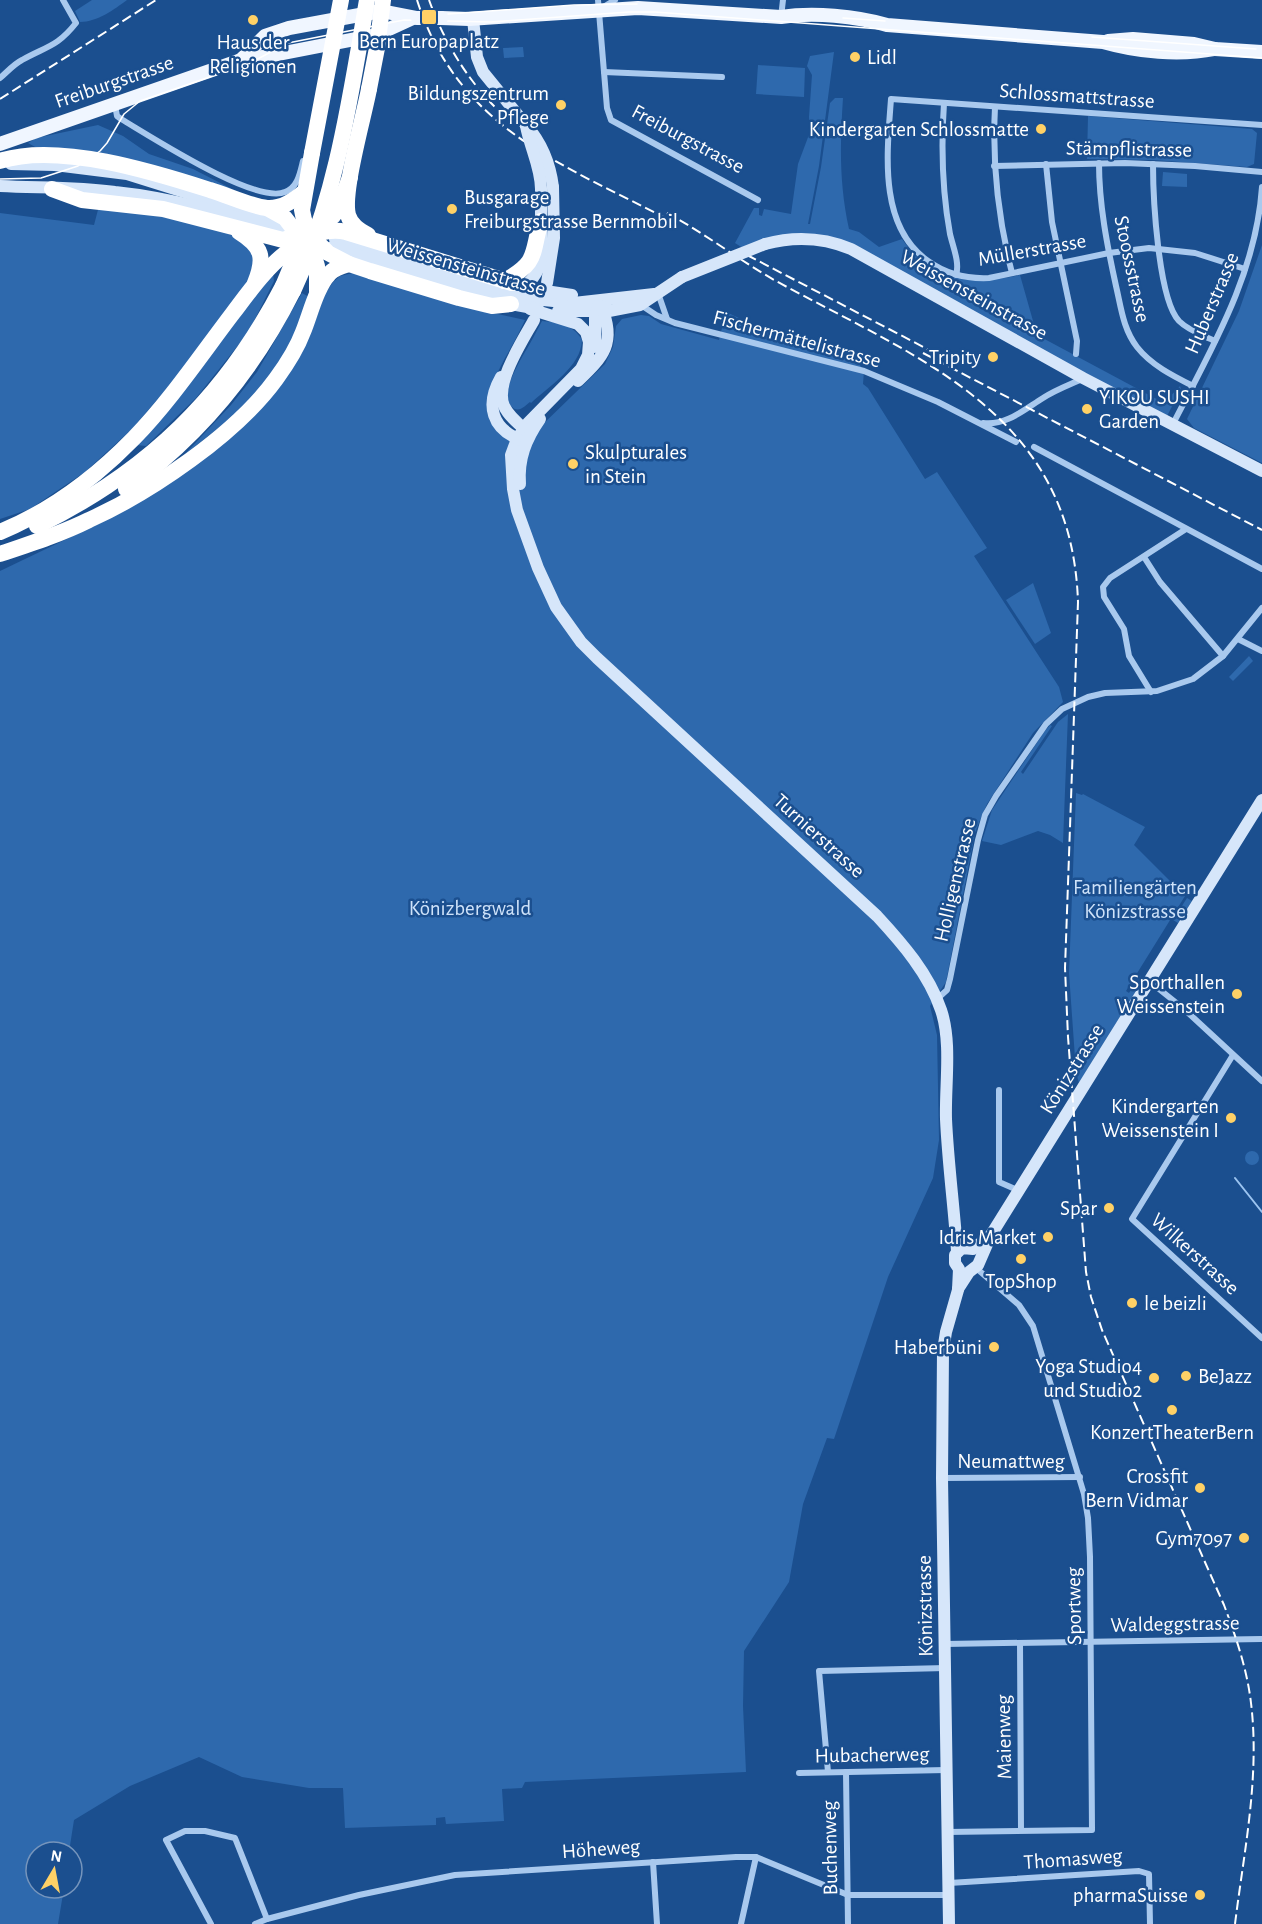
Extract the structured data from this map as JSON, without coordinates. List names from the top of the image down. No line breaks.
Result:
{"streets":{"main road":["Freiburgstrasse","Weissensteinstrasse","Turnierstrasse","Könizstrasse"],"street":["Schlossmattstrasse","Stämpflistrasse","Müllerstrasse","Stoossstrasse","Huberstrasse","Fischermättelistrasse","Holligenstrasse","Wilkerstrasse","Neumattweg","Sportweg","Waldeggstrasse","Maienweg","Hubacherweg","Buchenweg","Höheweg","Thomasweg"]},"crossings":[["Schlossmattstrasse","Müllerstrasse"],["Stämpflistrasse","Stoossstrasse"],["Müllerstrasse","Stoossstrasse"],["Müllerstrasse","Huberstrasse"],["Weissensteinstrasse","Huberstrasse"],["Weissensteinstrasse","Fischermättelistrasse"],["Weissensteinstrasse","Turnierstrasse"],["Stoossstrasse","Huberstrasse"],["Turnierstrasse","Holligenstrasse"],["Turnierstrasse","Könizstrasse"],["Turnierstrasse","Sportweg"],["Könizstrasse","Neumattweg"],["Könizstrasse","Sportweg"],["Könizstrasse","Waldeggstrasse"],["Könizstrasse","Hubacherweg"],["Könizstrasse","Höheweg"],["Könizstrasse","Thomasweg"],["Neumattweg","Sportweg"],["Sportweg","Waldeggstrasse"],["Sportweg","Maienweg"],["Waldeggstrasse","Maienweg"],["Hubacherweg","Buchenweg"],["Buchenweg","Höheweg"],["Höheweg","Thomasweg"]],"parks":["Familiengärten Könizstrasse","Könizbergwald"],"places":{"transit":["Bern Europaplatz"],"other":["Haus der Religionen","Lidl","Bildungszentrum Pflege","Kindergarten Schlossmatte","Busgarage Freiburgstrasse Bernmobil","Tripity","YIKOU SUSHI Garden","Skulpturales in Stein","Sporthallen Weissenstein","Kindergarten Weissenstein I","Spar","Idris Market","TopShop","le beizli","Haberbüni","BeJazz","Yoga Studio4 und Studio2","KonzertTheaterBern","Crossfit Bern Vidmar","Gym7097","pharmaSuisse"]},"north":"top"}
